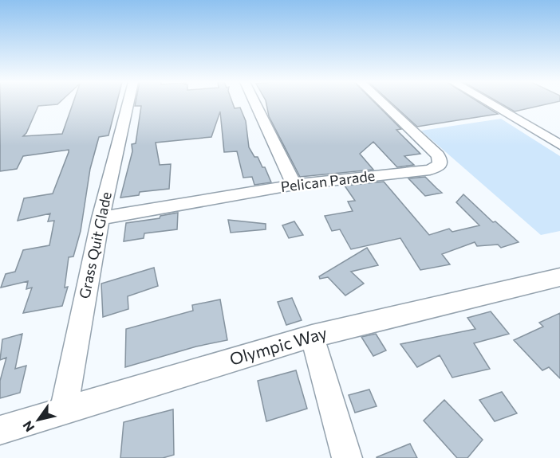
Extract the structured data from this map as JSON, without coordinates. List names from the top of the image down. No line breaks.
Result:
{"streets":{"street":["Pelican Parade","Grass Quit Glade","Olympic Way"]},"crossings":[["Pelican Parade","Grass Quit Glade"],["Grass Quit Glade","Olympic Way"]],"north":"bottom left"}
